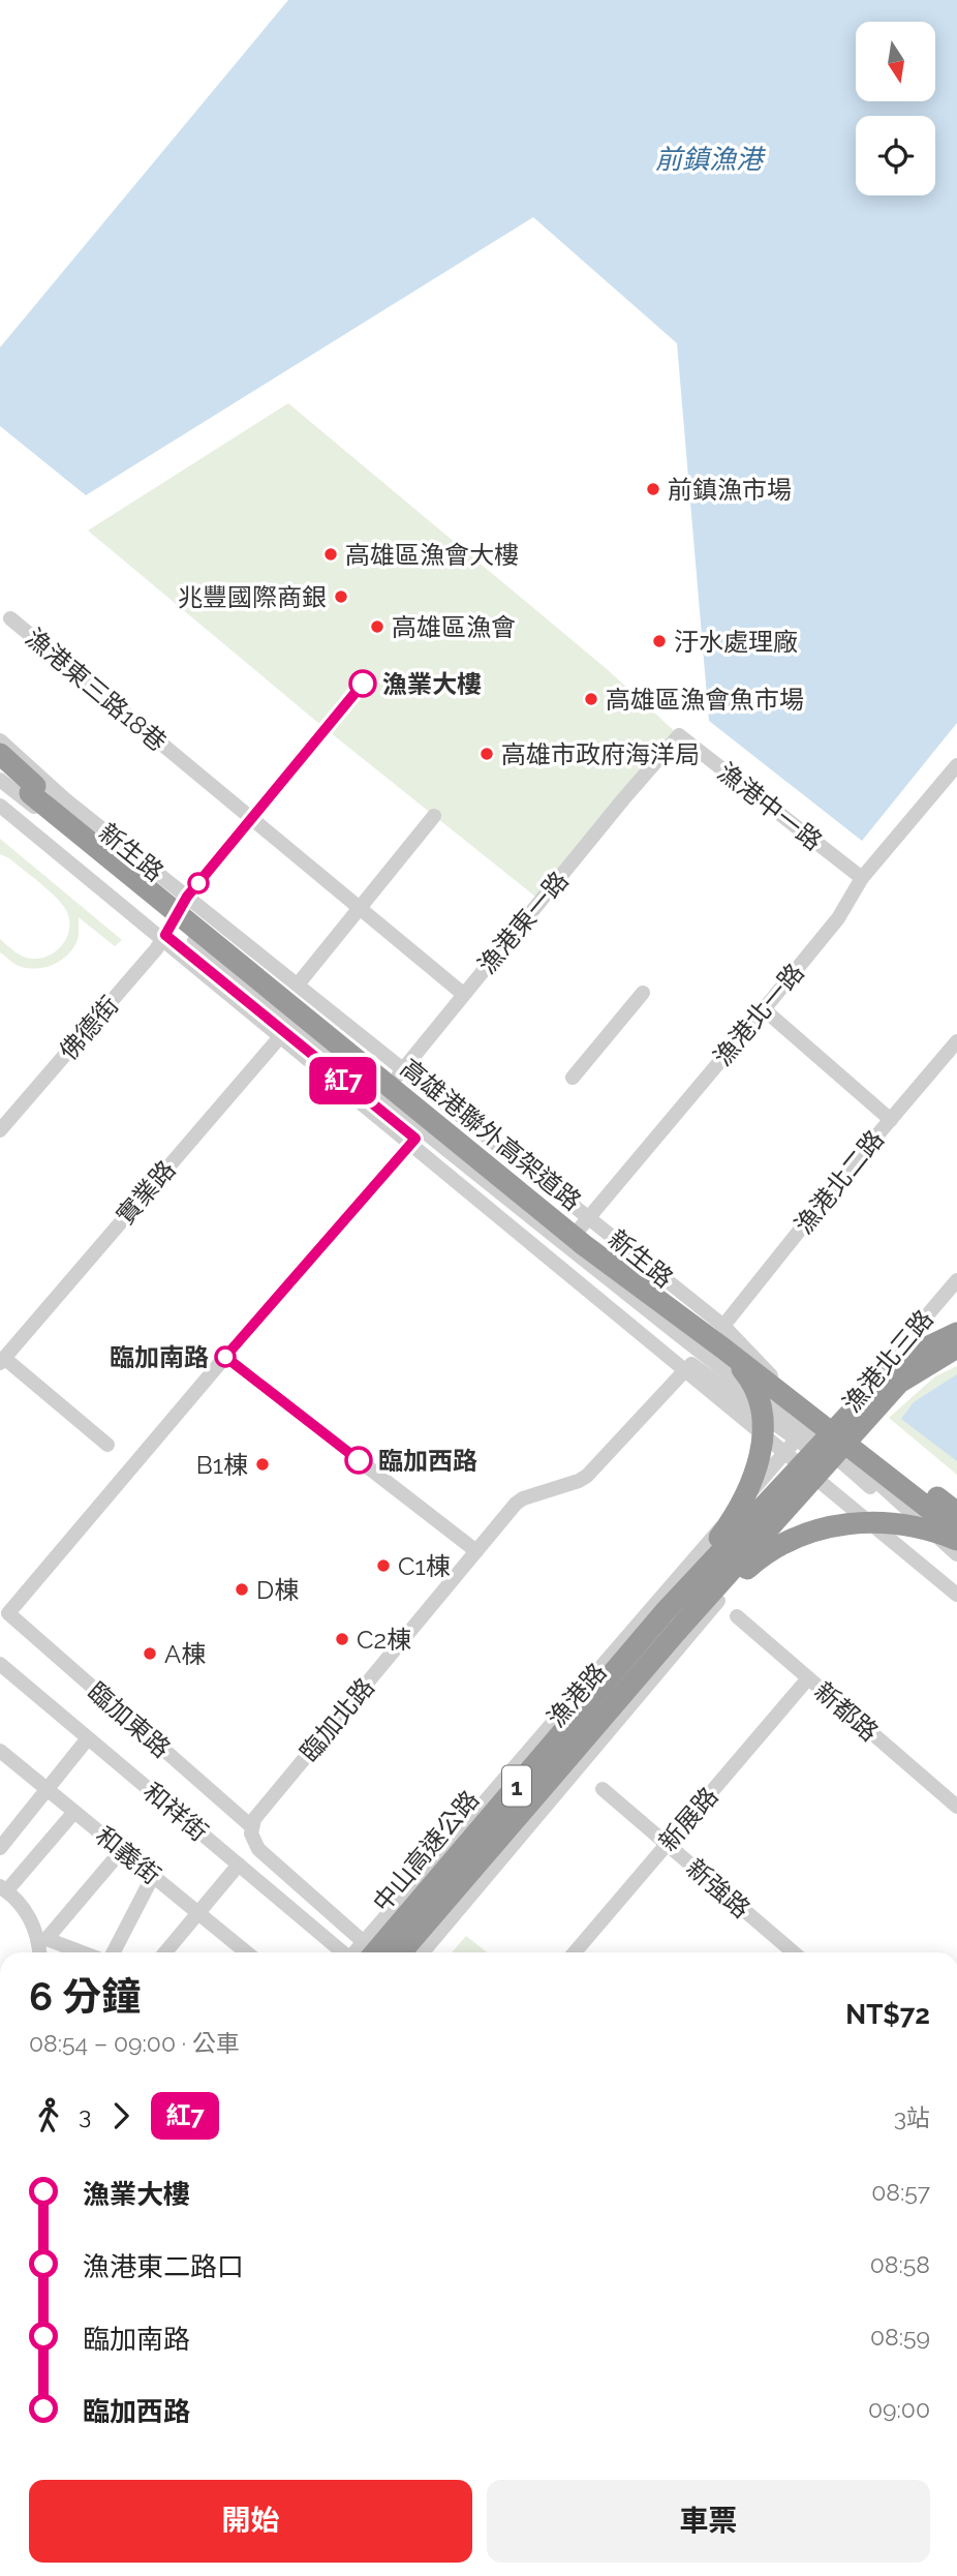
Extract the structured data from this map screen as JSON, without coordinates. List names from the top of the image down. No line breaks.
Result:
{"streets":{"highway":["高雄港聯外高架道路","1","中山高速公路"],"street":["漁港東三路18巷","漁港中一路","新生路","漁港東一路","漁港北一路","佛德街","漁港北二路","實業路","漁港北三路","漁港路","新都路","臨加東路","臨加北路","和祥街","新展路","和義街","新強路"]},"crossings":[["漁港東三路18巷","漁港東一路"],["漁港中一路","漁港東一路"],["漁港中一路","漁港北一路"],["新生路","漁港東一路"],["新生路","漁港北一路"],["新生路","佛德街"],["新生路","漁港北二路"],["新生路","實業路"],["新生路","漁港北三路"],["新生路","漁港路"],["新生路","臨加北路"],["新都路","新展路"],["臨加東路","臨加北路"],["新展路","新強路"]],"water":["前鎮漁港"],"places":["前鎮漁市場","高雄區漁會大樓","兆豐國際商銀","高雄區漁會","汙水處理廠","漁業大樓","高雄區漁會魚市場","高雄市政府海洋局","臨加南路","臨加西路","B1棟","C1棟","D棟","C2棟","A棟"],"lines":["bus line 紅7"],"north":"bottom","page":{"on_map":"紅7","heading":["6 分鐘","08:54 – 09:00 · 公車","NT$72"],"legs":["3","紅7","3站"],"list":[{"name":"漁業大樓","value":"08:57"},{"name":"漁港東二路口","value":"08:58"},{"name":"臨加南路","value":"08:59"},{"name":"臨加西路","value":"09:00"}],"buttons":["開始","車票"]}}
